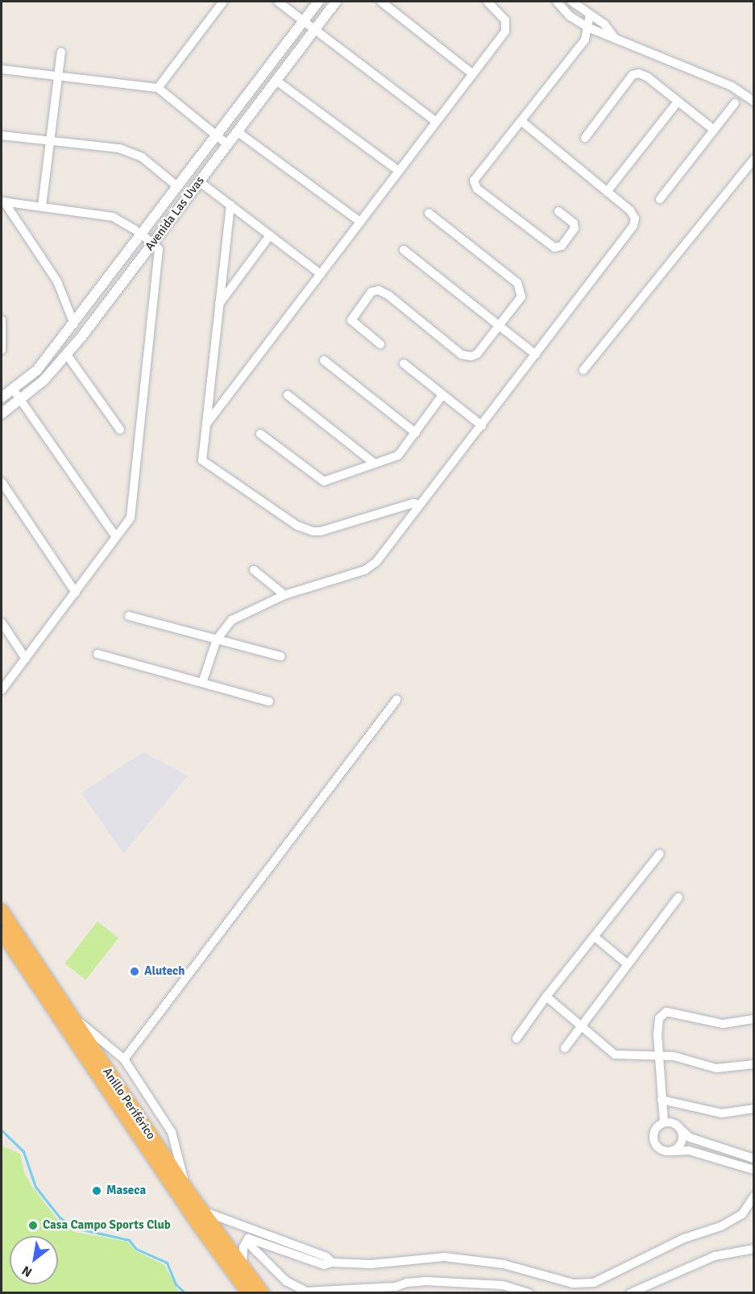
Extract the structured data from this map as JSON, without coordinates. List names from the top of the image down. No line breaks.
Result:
{"streets":{"highway":["Anillo Periférico"],"street":["Avenida Las Uvas"]},"places":["Alutech","Maseca","Casa Campo Sports Club"],"north":"bottom left"}
